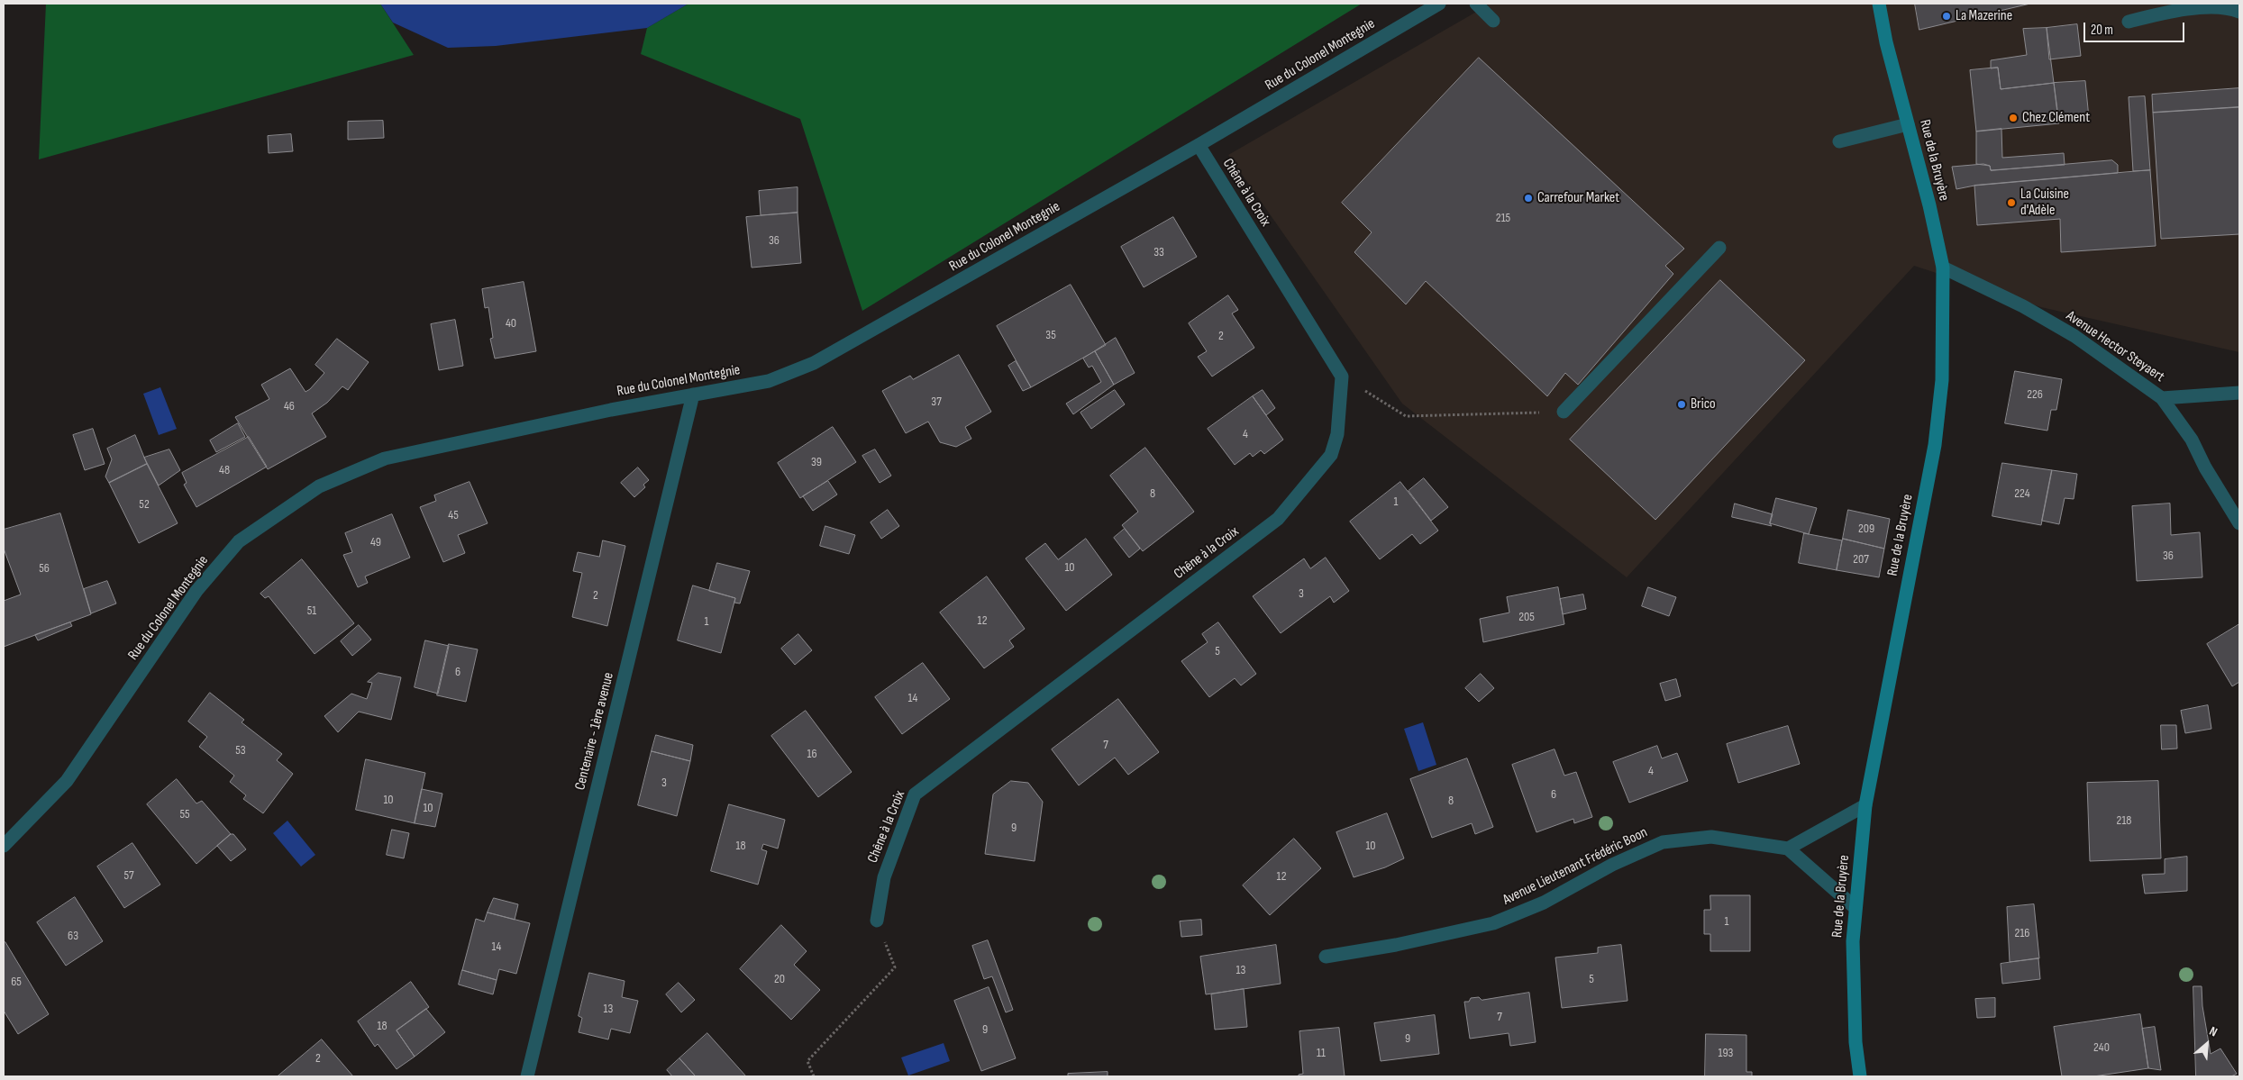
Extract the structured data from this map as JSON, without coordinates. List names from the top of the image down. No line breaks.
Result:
{"streets":{"main road":["Rue de la Bruyère"],"street":["Rue du Colonel Montegnie","Chêne à la Croix","Avenue Hector Steyaert","Centenaire - 1ère avenue","Avenue Lieutenant Frédéric Boon"]},"crossings":[["Rue du Colonel Montegnie","Chêne à la Croix"],["Rue du Colonel Montegnie","Centenaire - 1ère avenue"],["Rue de la Bruyère","Avenue Hector Steyaert"]],"places":["La Mazerine","Chez Clément","Carrefour Market","La Cuisine d'Adèle","Brico"],"house_numbers":["215","36","33","40","35","2","226","37","46","4","39","48","8","224","1","52","45","209","49","36","207","10","56","3","2","51","205","12","1","5","6","14","7","53","16","4","3","6","10","8","10","55","218","9","18","10","57","12","1","216","63","14","13","20","5","65","13","7","18","9","9","240","11","193","2"],"scale_bar":"20 m","north":"top right"}
